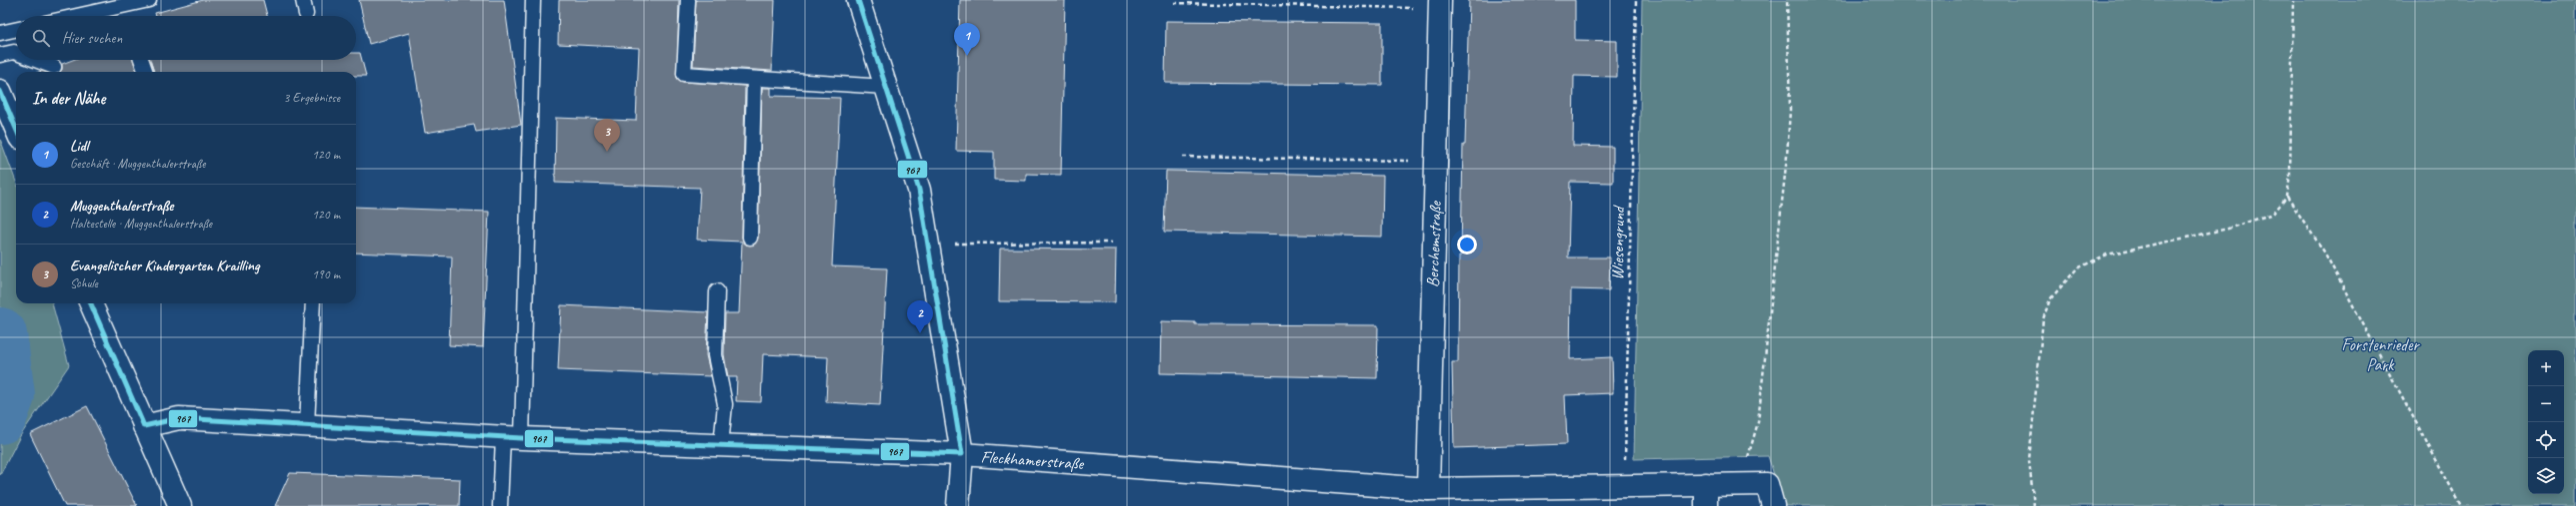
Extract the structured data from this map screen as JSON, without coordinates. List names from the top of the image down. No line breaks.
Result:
{"streets":{"street":["Berchemstraße","Fleckhamerstraße"],"path":["Wiesengrund"]},"crossings":[["Wiesengrund","Fleckhamerstraße"],["Berchemstraße","Fleckhamerstraße"]],"parks":["Forstenrieder Park"],"lines":["transit line 967"],"page":{"search":"Hier suchen","pins":["1","3","2"],"heading":["In der Nähe","3 Ergebnisse"],"list":[{"mark":"1","name":"Lidl","note":"Geschäft · Muggenthalerstraße","value":"120 m"},{"mark":"2","name":"Muggenthalerstraße","note":"Haltestelle · Muggenthalerstraße","value":"120 m"},{"mark":"3","name":"Evangelischer Kindergarten Krailling","note":"Schule","value":"190 m"}],"map_buttons":["+","−"]}}
